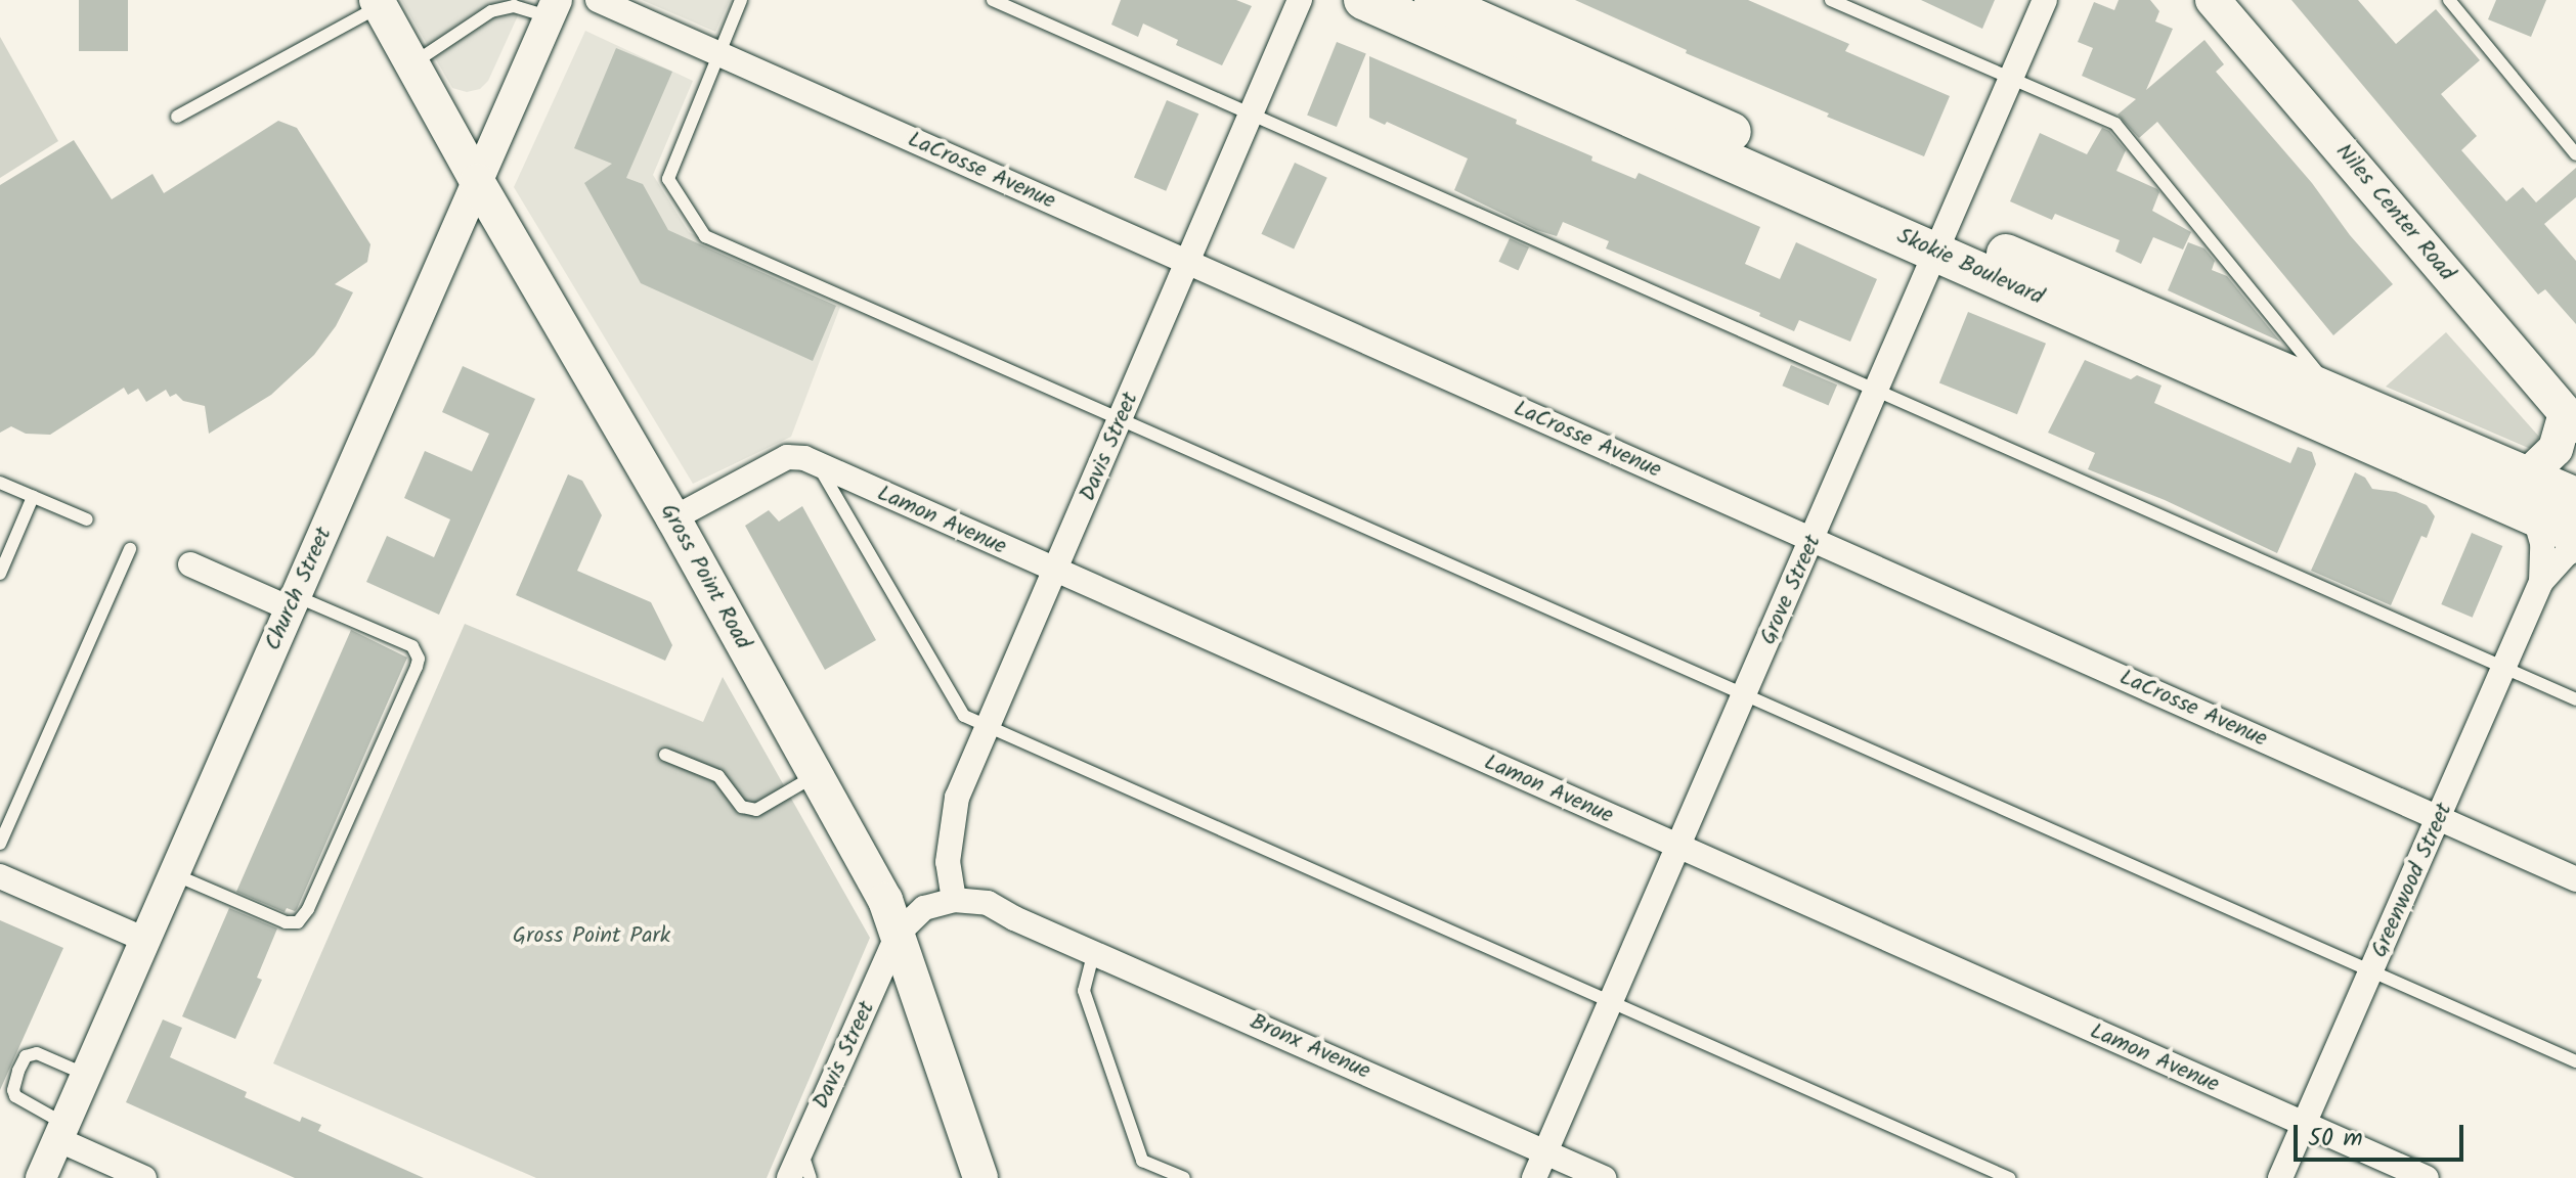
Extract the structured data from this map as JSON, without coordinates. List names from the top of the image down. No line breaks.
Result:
{"streets":{"main road":["Niles Center Road","Skokie Boulevard","Gross Point Road"],"street":["LaCrosse Avenue","Davis Street","Lamon Avenue","Church Street","Grove Street","Greenwood Street","Bronx Avenue"]},"crossings":[["LaCrosse Avenue","Davis Street"],["LaCrosse Avenue","Grove Street"],["LaCrosse Avenue","Greenwood Street"],["Skokie Boulevard","Grove Street"],["Skokie Boulevard","Greenwood Street"],["Davis Street","Lamon Avenue"],["Davis Street","Gross Point Road"],["Davis Street","Bronx Avenue"],["Lamon Avenue","Gross Point Road"],["Lamon Avenue","Grove Street"],["Lamon Avenue","Greenwood Street"],["Gross Point Road","Church Street"],["Gross Point Road","Bronx Avenue"],["Grove Street","Bronx Avenue"]],"parks":["Gross Point Park"],"scale_bar":"50 m"}
